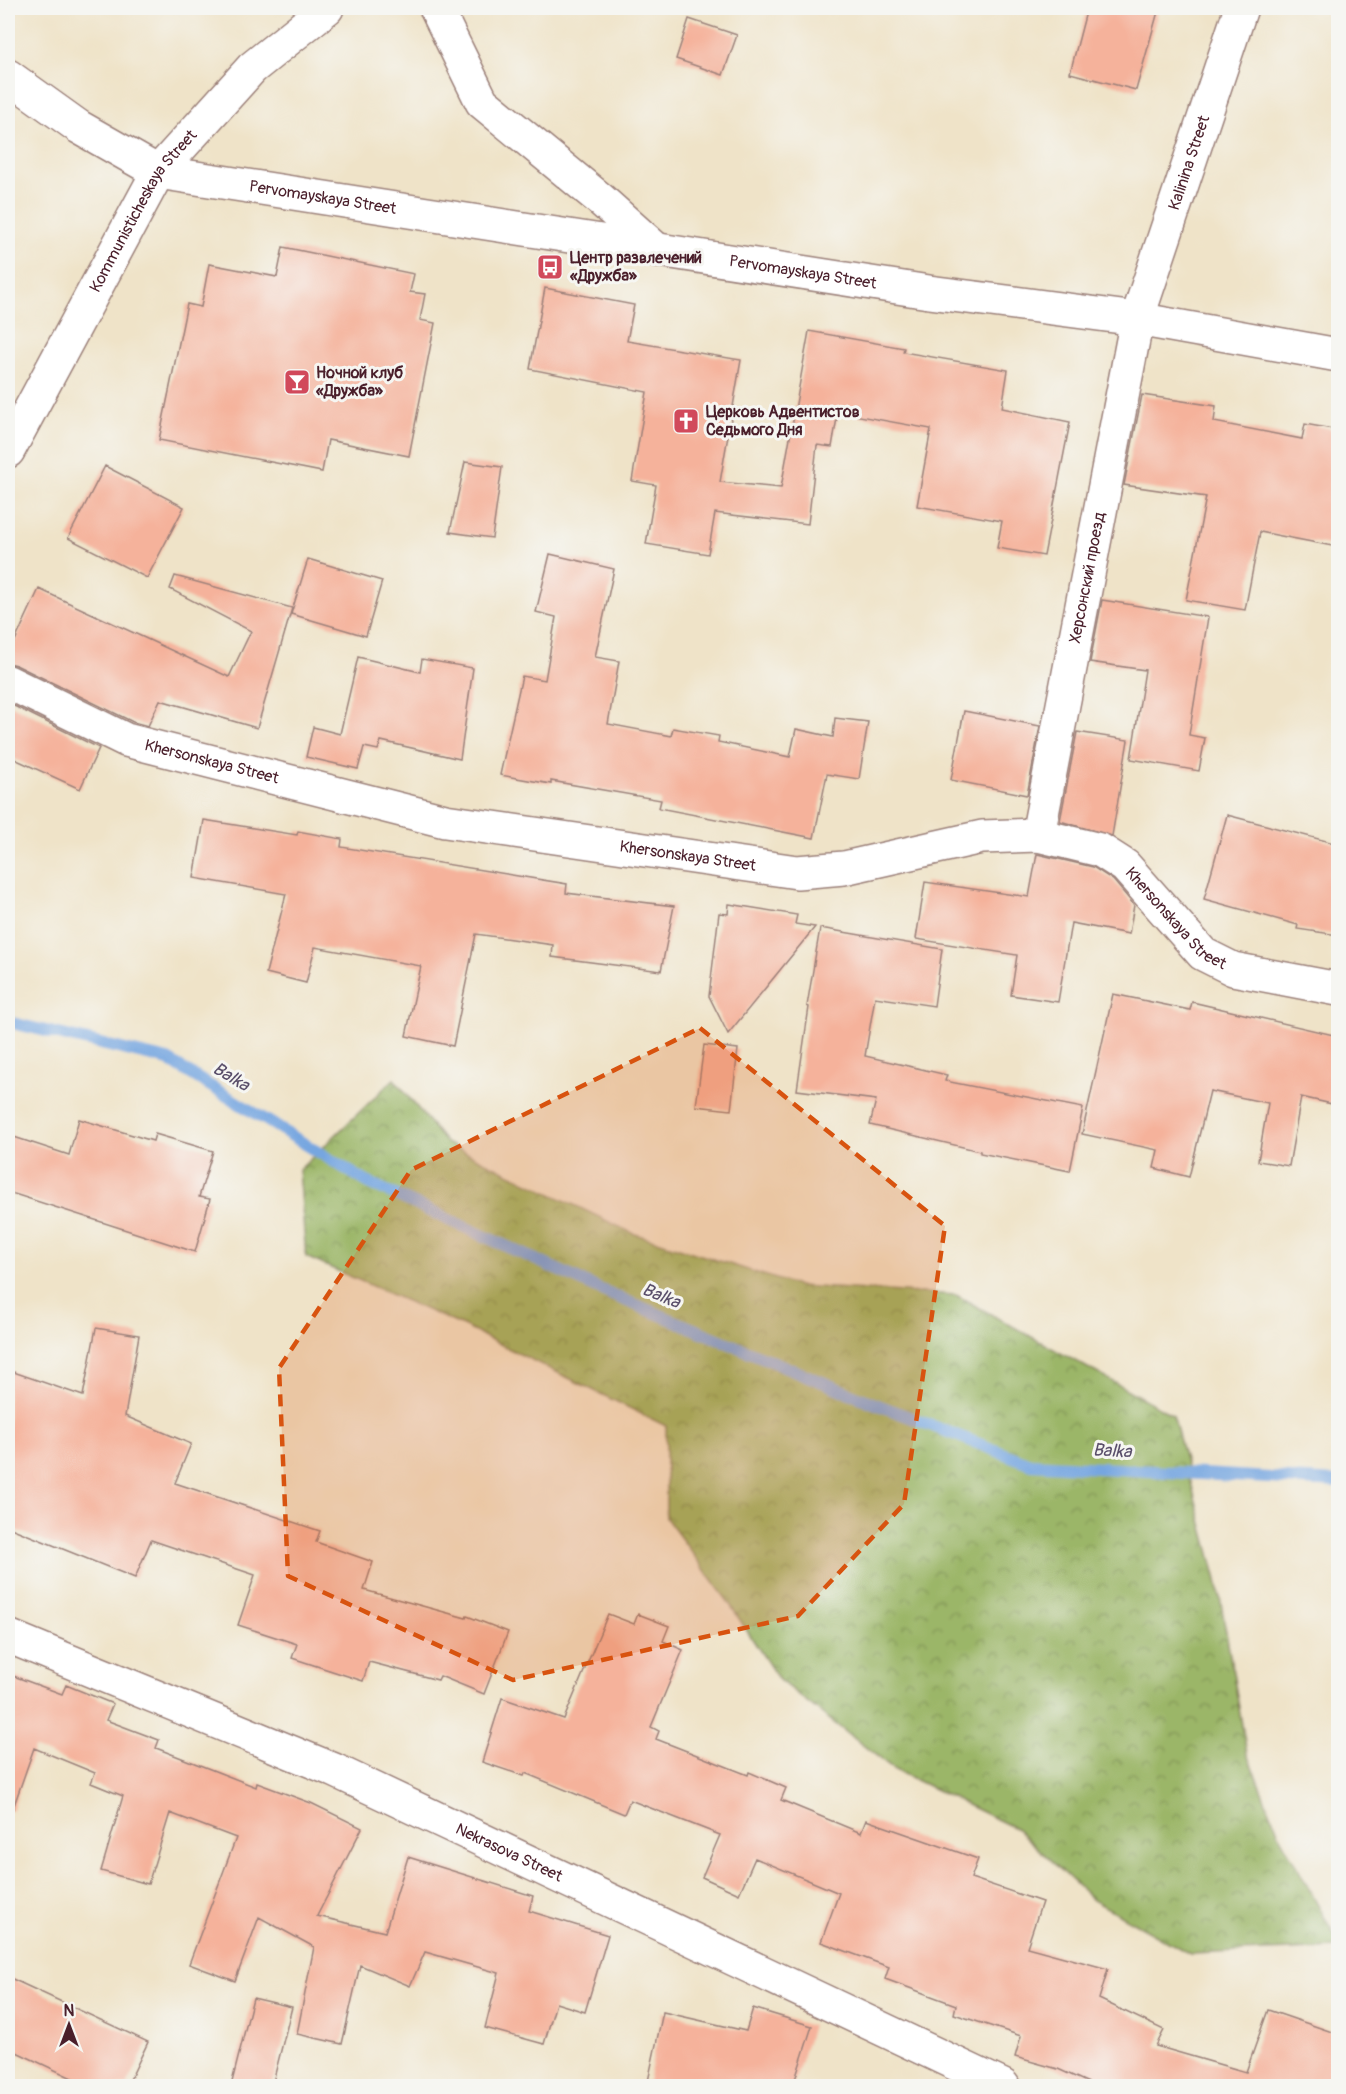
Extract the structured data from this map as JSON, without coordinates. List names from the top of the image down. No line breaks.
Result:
{"streets":{"street":["Kalinina Street","Pervomayskaya Street","Kommunisticheskaya Street","Херсонский проезд","Khersonskaya Street","Nekrasova Street"]},"crossings":[["Kalinina Street","Pervomayskaya Street"],["Kalinina Street","Херсонский проезд"],["Pervomayskaya Street","Kommunisticheskaya Street"],["Pervomayskaya Street","Херсонский проезд"],["Херсонский проезд","Khersonskaya Street"]],"water":["Balka"],"places":{"bus stop":["Центр развлечений «Дружба»"],"bar":["Ночной клуб «Дружба»"],"church":["Церковь Адвентистов Седьмого Дня"]},"north":"top"}
